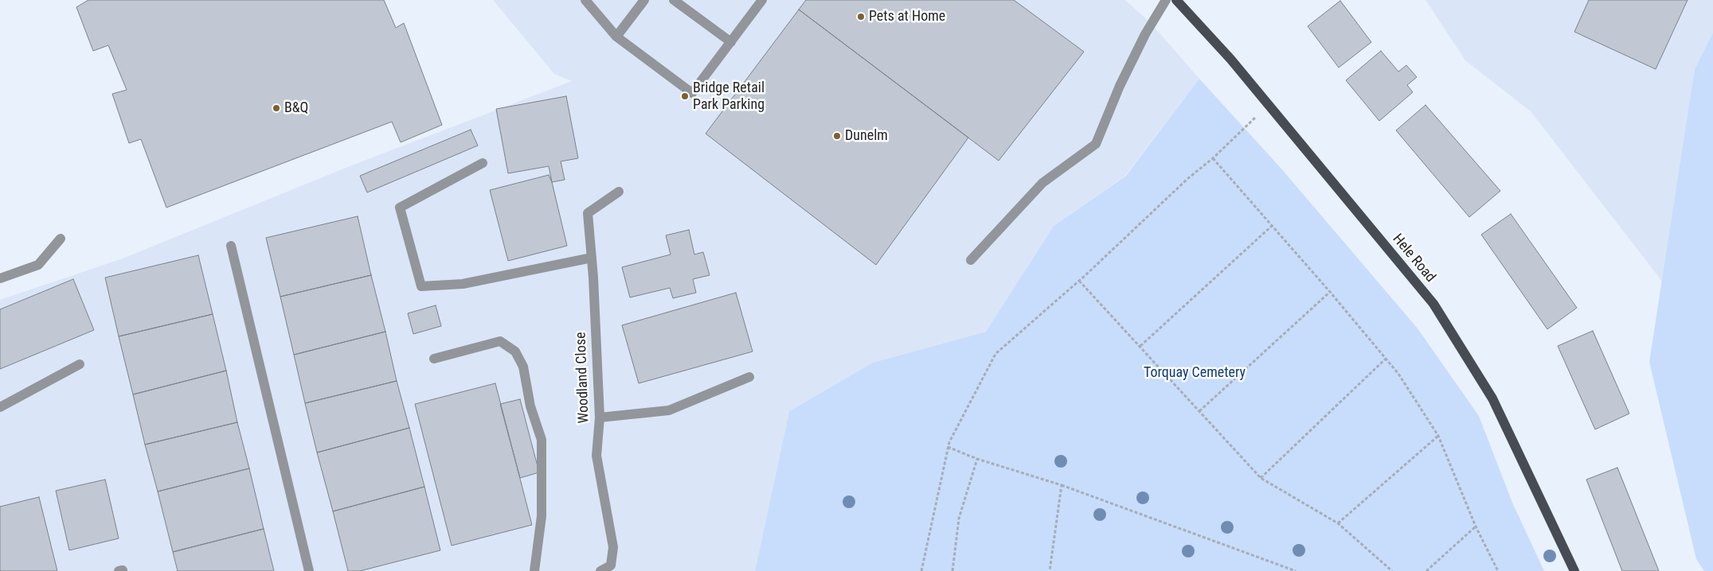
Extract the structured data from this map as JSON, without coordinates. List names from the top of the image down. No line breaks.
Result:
{"streets":{"main road":["Hele Road"],"lane":["Woodland Close"]},"parks":["Torquay Cemetery"],"places":["Pets at Home","Bridge Retail Park Parking","B&Q","Dunelm"]}
